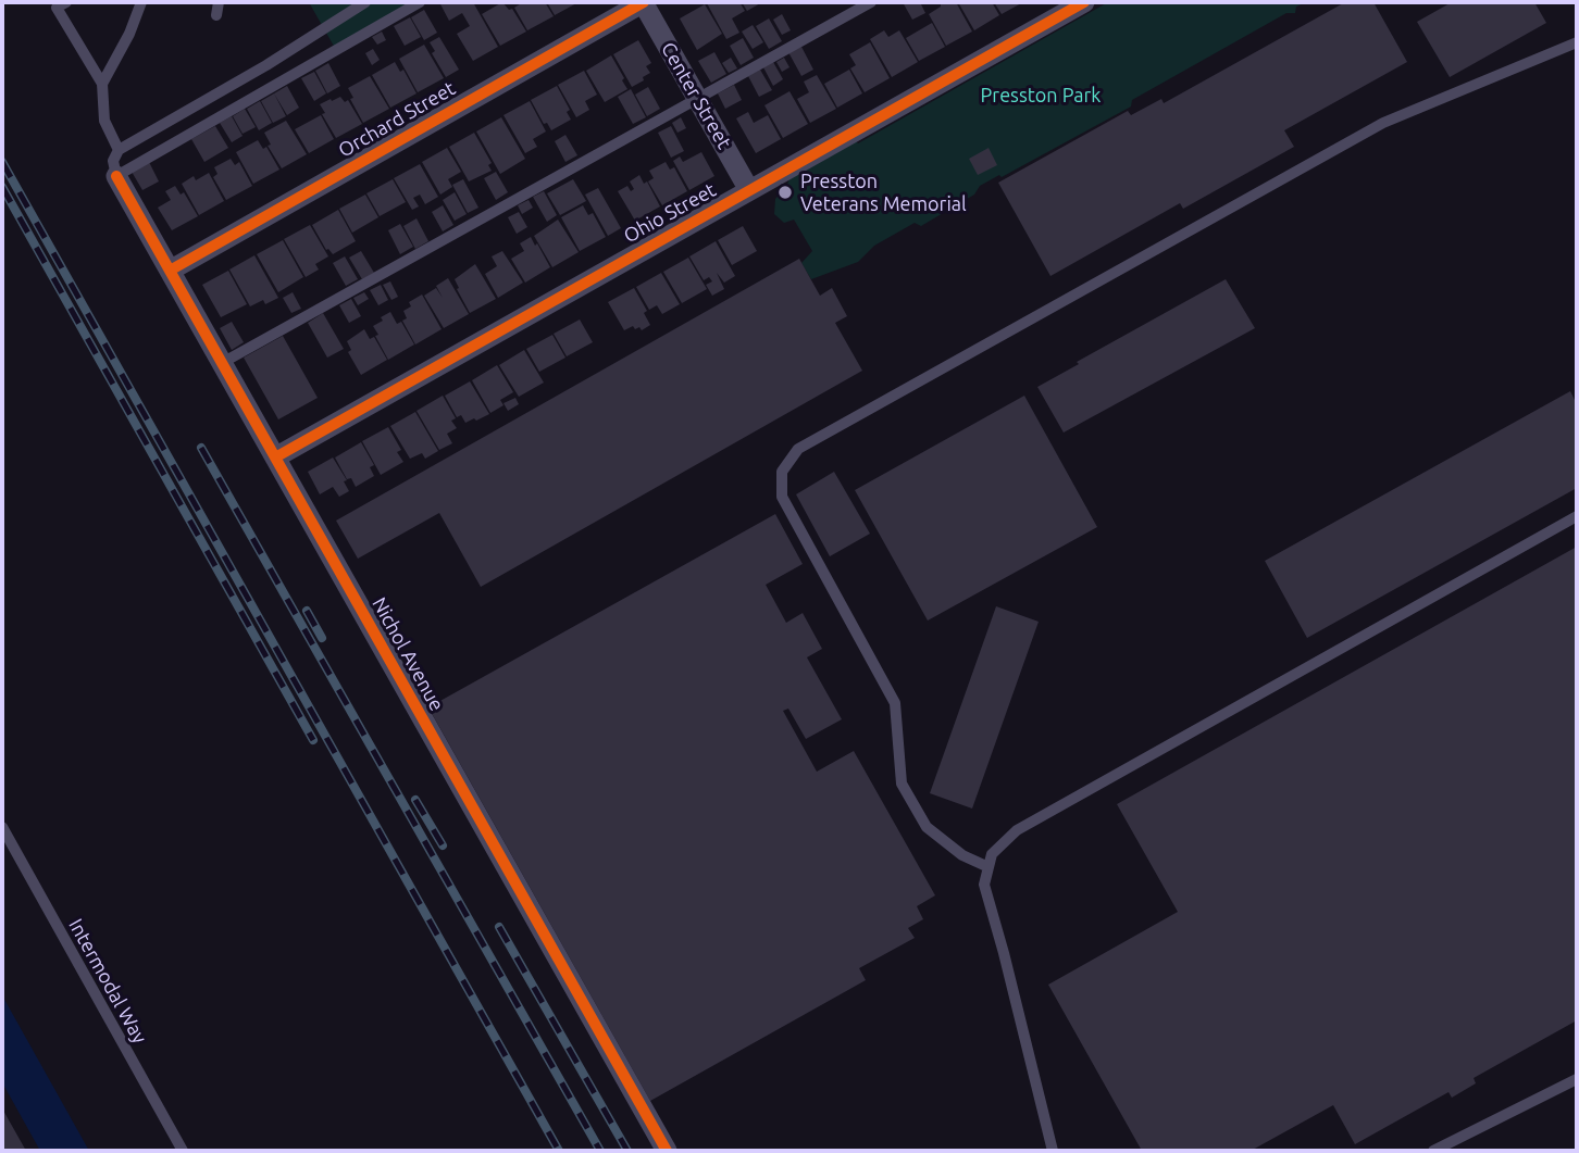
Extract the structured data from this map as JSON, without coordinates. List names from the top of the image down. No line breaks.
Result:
{"streets":{"street":["Center Street","Orchard Street","Ohio Street","Nichol Avenue"],"lane":["Intermodal Way"]},"crossings":[["Center Street","Orchard Street"],["Center Street","Ohio Street"],["Orchard Street","Nichol Avenue"],["Ohio Street","Nichol Avenue"]],"parks":["Presston Park"],"places":["Presston Veterans Memorial"]}
